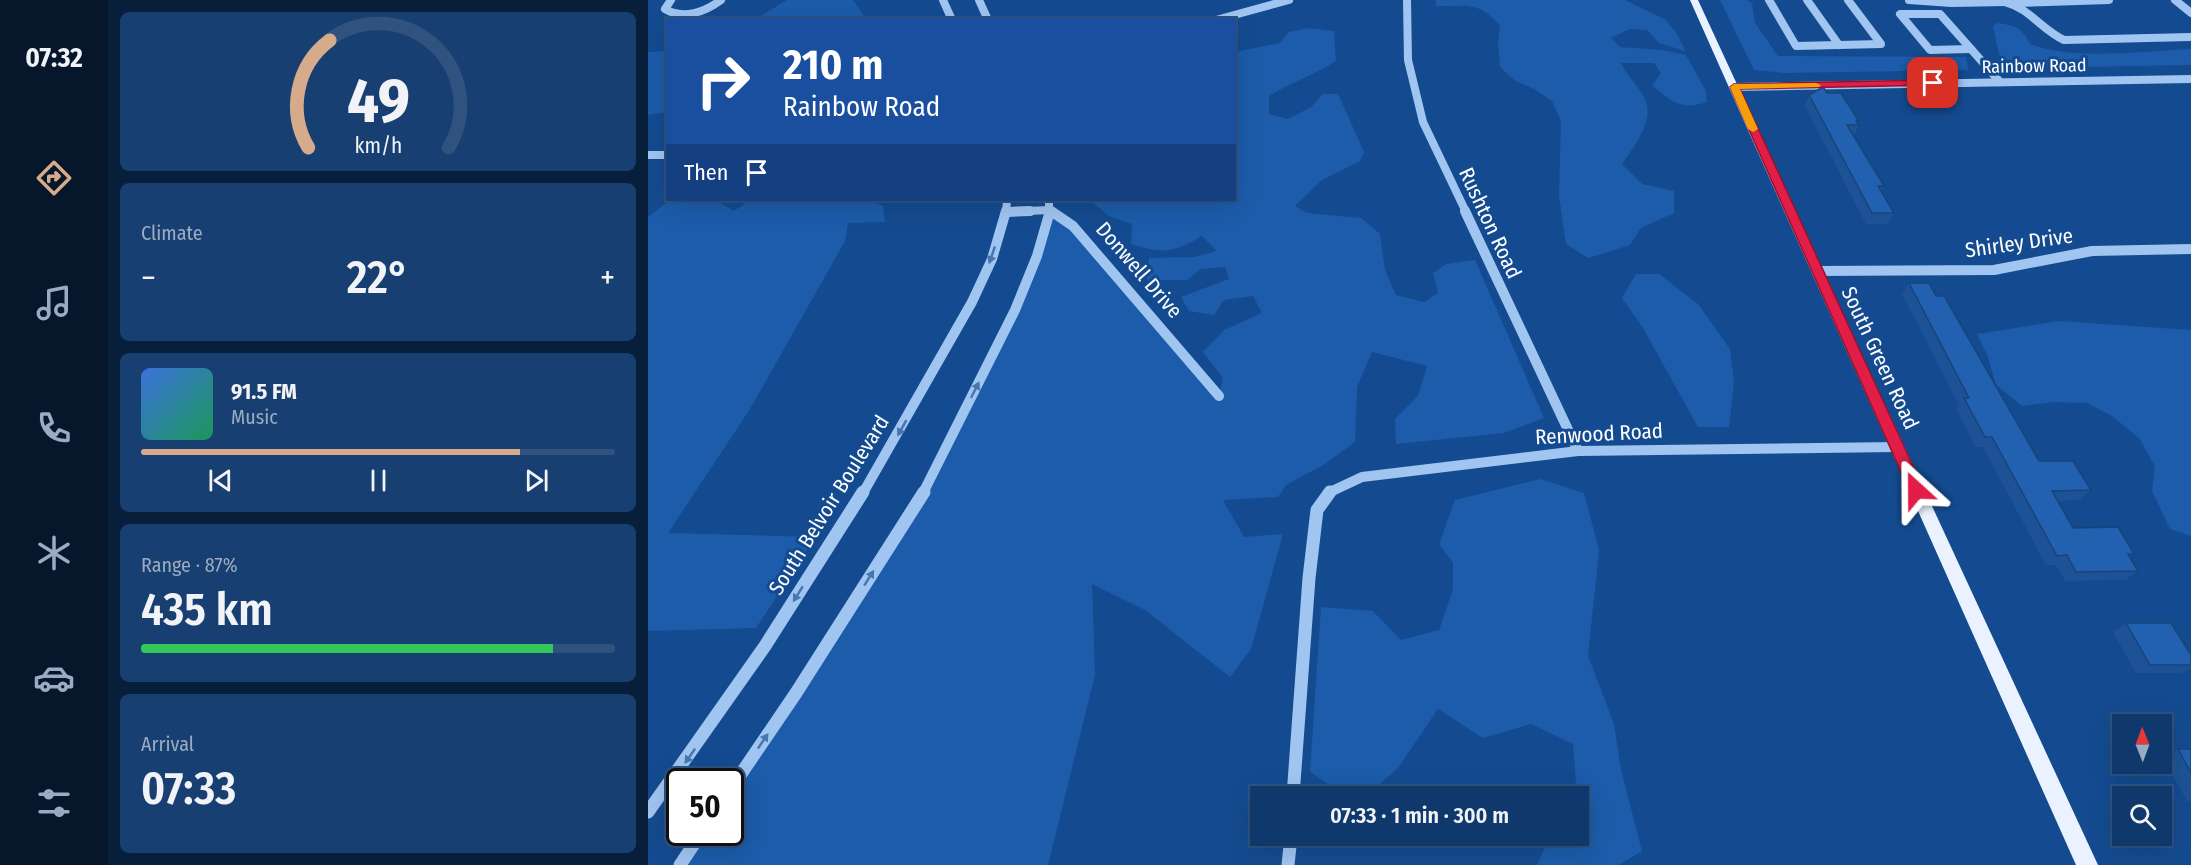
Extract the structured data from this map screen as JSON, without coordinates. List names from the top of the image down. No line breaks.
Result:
{"streets":{"main road":["South Green Road"],"street":["Rainbow Road","Rushton Road","Shirley Drive","Donwell Drive","Renwood Road","South Belvoir Boulevard"]},"crossings":[["Rainbow Road","South Green Road"],["Rushton Road","Renwood Road"],["Shirley Drive","South Green Road"],["South Green Road","Renwood Road"]],"north":"top","page":{"tabs":"07:32","turn":["210 m","Rainbow Road"],"then":"Then","tile":["Climate",["Range · 87%","435 km"],["Arrival","07:33"]],"heat":["−","22°","+"],"song":["91.5 FM","Music"],"limit":"50","trip":"07:33 · 1 min · 300 m","gauge":["49","km/h"]}}
